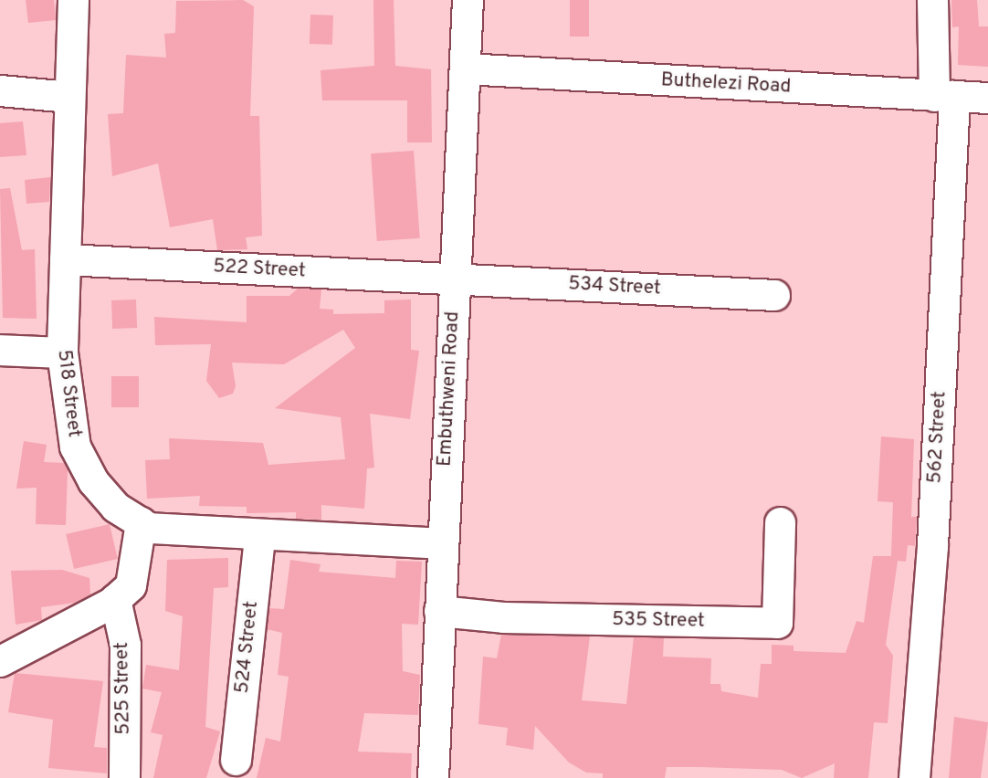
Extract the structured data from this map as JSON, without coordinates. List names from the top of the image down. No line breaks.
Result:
{"streets":{"street":["Buthelezi Road","522 Street","534 Street","Embuthweni Road","518 Street","562 Street","535 Street","524 Street","525 Street"]},"crossings":[["Buthelezi Road","Embuthweni Road"],["Buthelezi Road","562 Street"],["522 Street","534 Street"],["522 Street","Embuthweni Road"],["522 Street","518 Street"],["534 Street","Embuthweni Road"],["Embuthweni Road","518 Street"],["Embuthweni Road","535 Street"],["518 Street","524 Street"]]}
